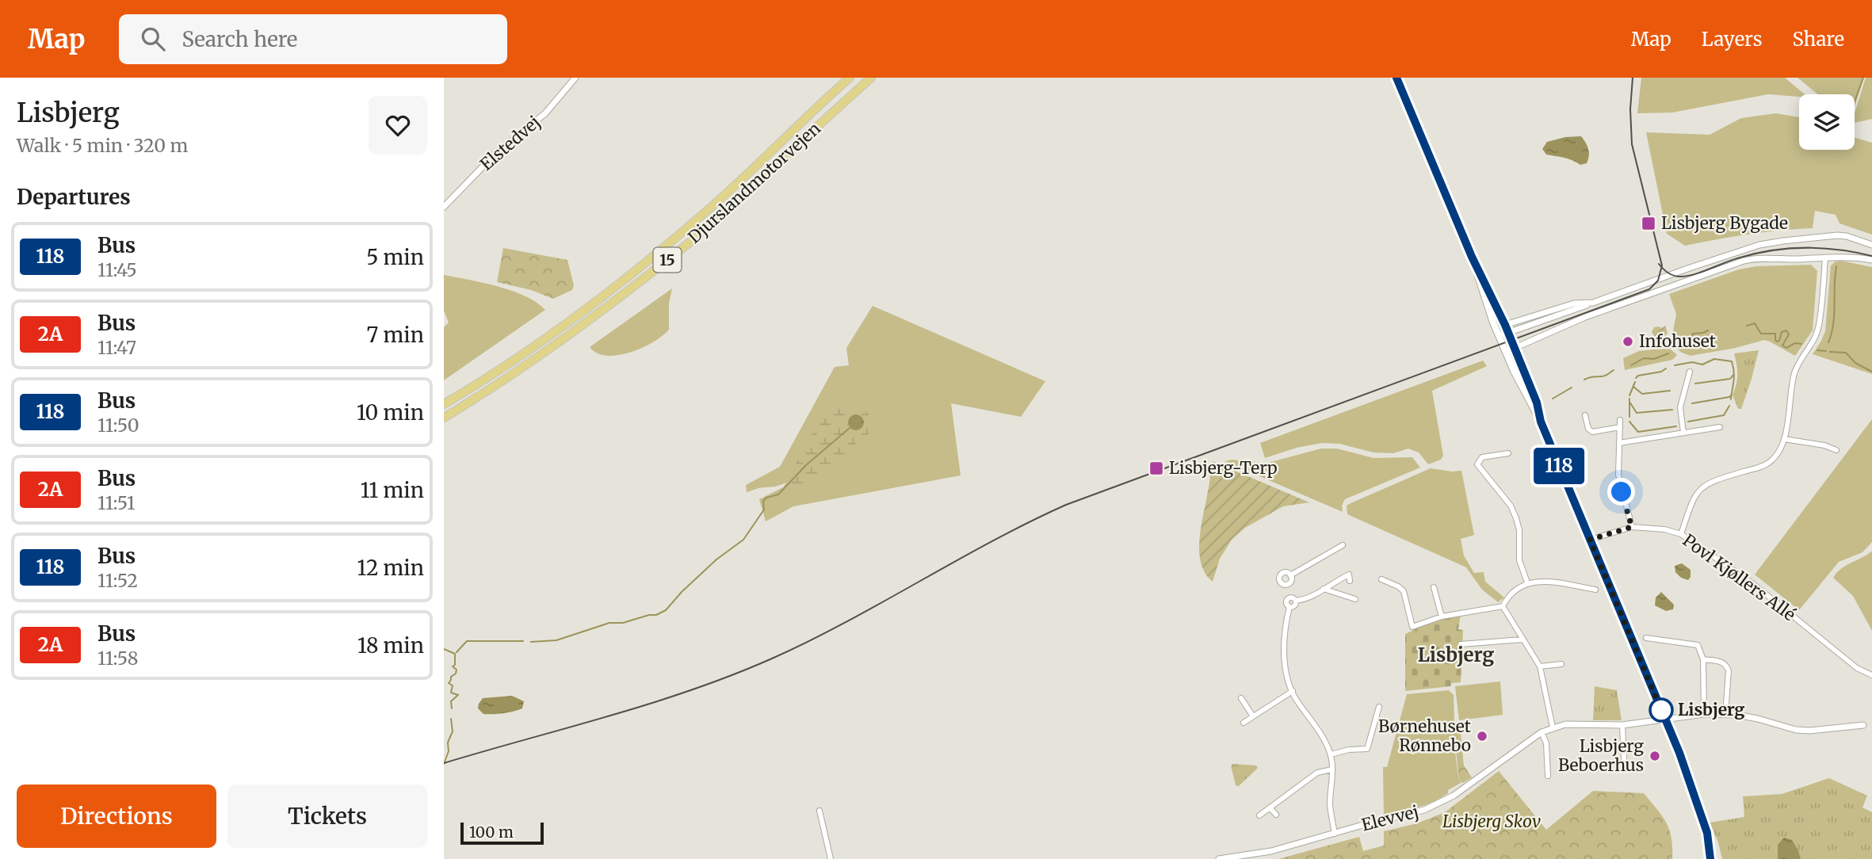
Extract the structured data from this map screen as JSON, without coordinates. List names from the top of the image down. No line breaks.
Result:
{"streets":{"highway":["Djurslandmotorvejen","15"],"street":["Elstedvej","Povl Kjøllers Allé","Elevvej"]},"districts":["Lisbjerg"],"parks":["Lisbjerg Skov"],"places":{"transit":["Lisbjerg Bygade","Lisbjerg-Terp"],"other":["Infohuset","Lisbjerg","Børnehuset Rønnebo","Lisbjerg Beboerhus"]},"lines":["bus line 118"],"scale_bar":"100 m","page":{"header":"Map","search":"Search here","nav":["Map","Layers","Share"],"heading":[["Lisbjerg","Walk · 5 min · 320 m"],"Departures"],"on_map":"118","list":[{"mark":"118","name":"Bus","note":"11:45","value":"5 min"},{"mark":"2A","name":"Bus","note":"11:47","value":"7 min"},{"mark":"118","name":"Bus","note":"11:50","value":"10 min"},{"mark":"2A","name":"Bus","note":"11:51","value":"11 min"},{"mark":"118","name":"Bus","note":"11:52","value":"12 min"},{"mark":"2A","name":"Bus","note":"11:58","value":"18 min"}],"buttons":["Directions","Tickets"],"scale":"100 m"}}
